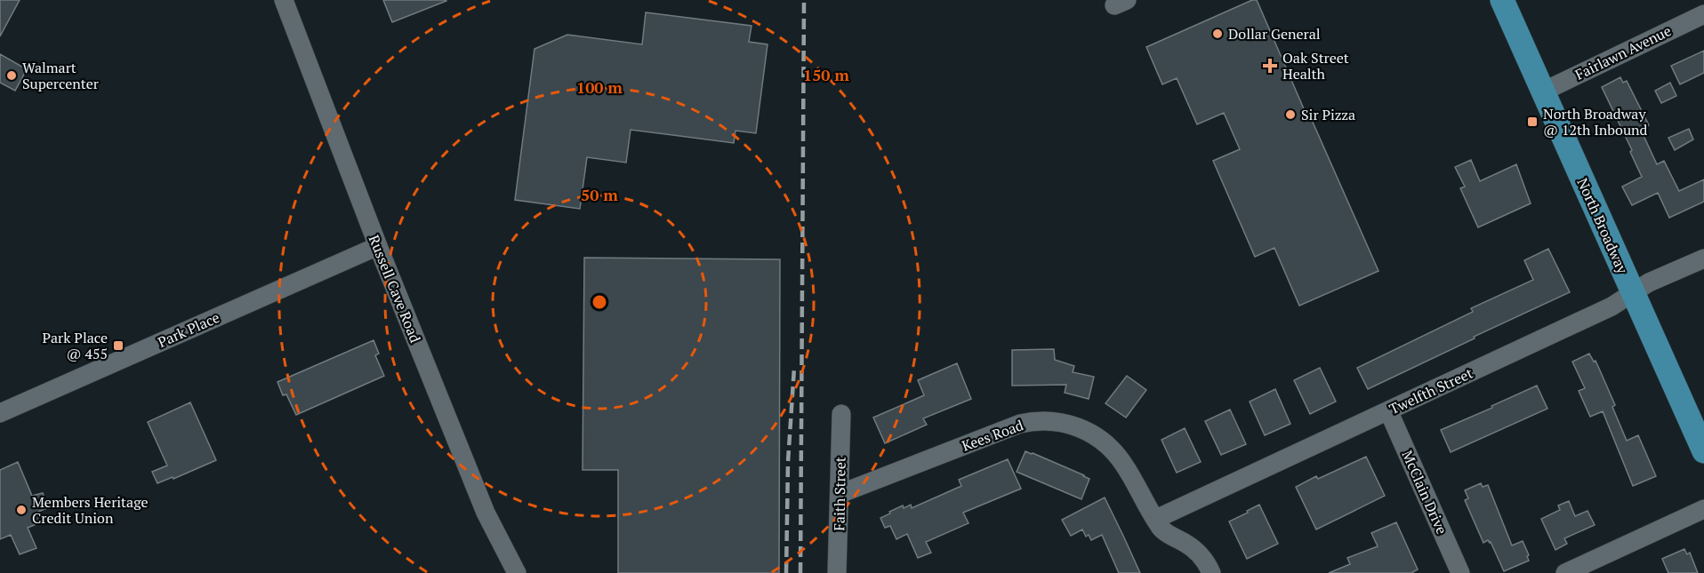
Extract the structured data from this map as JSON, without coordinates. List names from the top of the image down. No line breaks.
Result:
{"streets":{"main road":["North Broadway"],"street":["Fairlawn Avenue","Russell Cave Road","Park Place","Twelfth Street","Kees Road","McClain Drive","Faith Street"]},"crossings":[["Fairlawn Avenue","North Broadway"],["North Broadway","Twelfth Street"],["Russell Cave Road","Park Place"],["Twelfth Street","Kees Road"],["Twelfth Street","McClain Drive"],["Kees Road","Faith Street"]],"places":{"other":["Dollar General","Walmart Supercenter","Sir Pizza","Members Heritage Credit Union"],"health":["Oak Street Health"],"transit":["North Broadway @ 12th Inbound","Park Place @ 455"]},"rings":["150 m","100 m","50 m"]}
